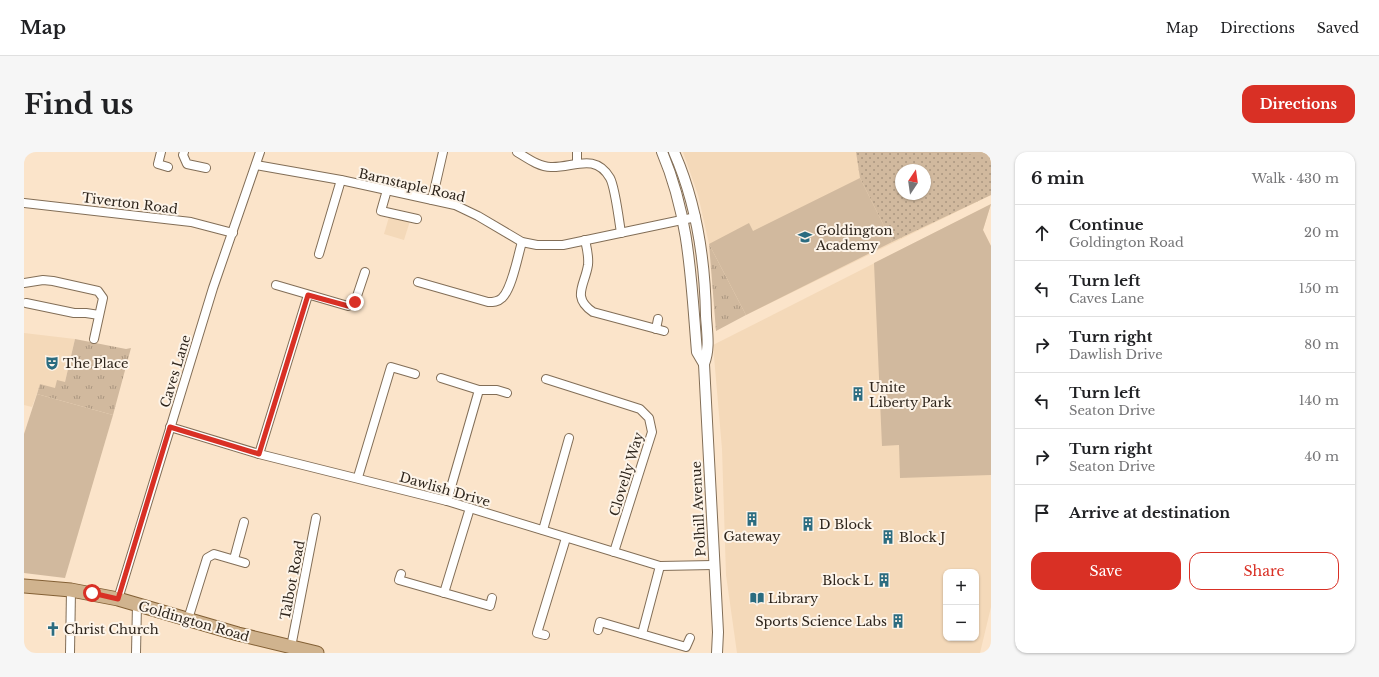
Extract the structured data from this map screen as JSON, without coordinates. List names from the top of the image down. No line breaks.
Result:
{"streets":{"main road":["Goldington Road"],"street":["Barnstaple Road","Tiverton Road","Caves Lane","Clovelly Way","Dawlish Drive","Polhill Avenue","Talbot Road"]},"crossings":[["Barnstaple Road","Caves Lane"],["Barnstaple Road","Polhill Avenue"],["Tiverton Road","Caves Lane"],["Caves Lane","Dawlish Drive"],["Caves Lane","Goldington Road"],["Clovelly Way","Dawlish Drive"],["Dawlish Drive","Polhill Avenue"],["Talbot Road","Goldington Road"]],"places":{"school or university":["Goldington Academy"],"theatre":["The Place"],"building":["Unite Liberty Park","Gateway","D Block","Block J","Block L","Sports Science Labs"],"library":["Library"],"church":["Christ Church"]},"north":"top","page":{"header":"Map","nav":["Map","Directions","Saved"],"buttons":["Directions",["Save","Share"]],"title":"Find us","heading":["6 min","Walk · 430 m"],"list":[["Continue","Goldington Road","20 m"],["Turn left","Caves Lane","150 m"],["Turn right","Dawlish Drive","80 m"],["Turn left","Seaton Drive","140 m"],["Turn right","Seaton Drive","40 m"],"Arrive at destination"],"map_buttons":["+","−"]}}
